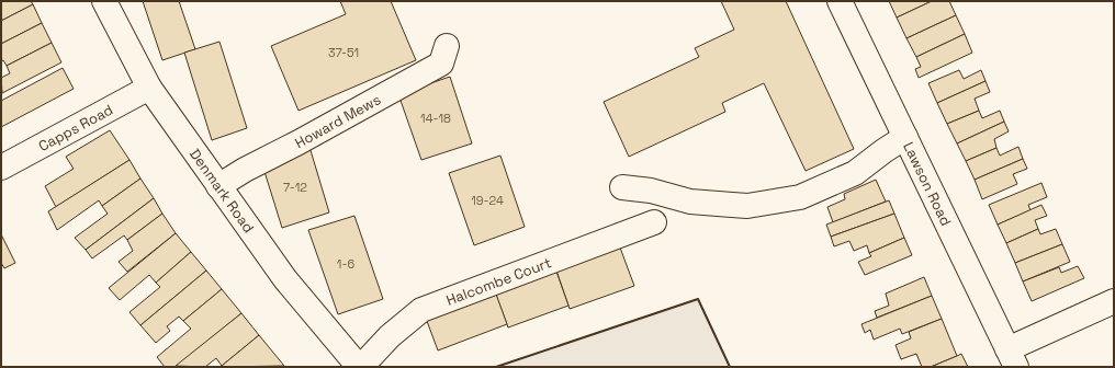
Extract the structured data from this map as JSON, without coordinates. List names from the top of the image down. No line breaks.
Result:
{"streets":{"street":["Howard Mews","Capps Road","Lawson Road","Denmark Road","Halcombe Court"]},"crossings":[["Howard Mews","Denmark Road"],["Capps Road","Denmark Road"],["Denmark Road","Halcombe Court"]],"house_numbers":["37-51","14-18","7-12","19-24","1-6"]}
